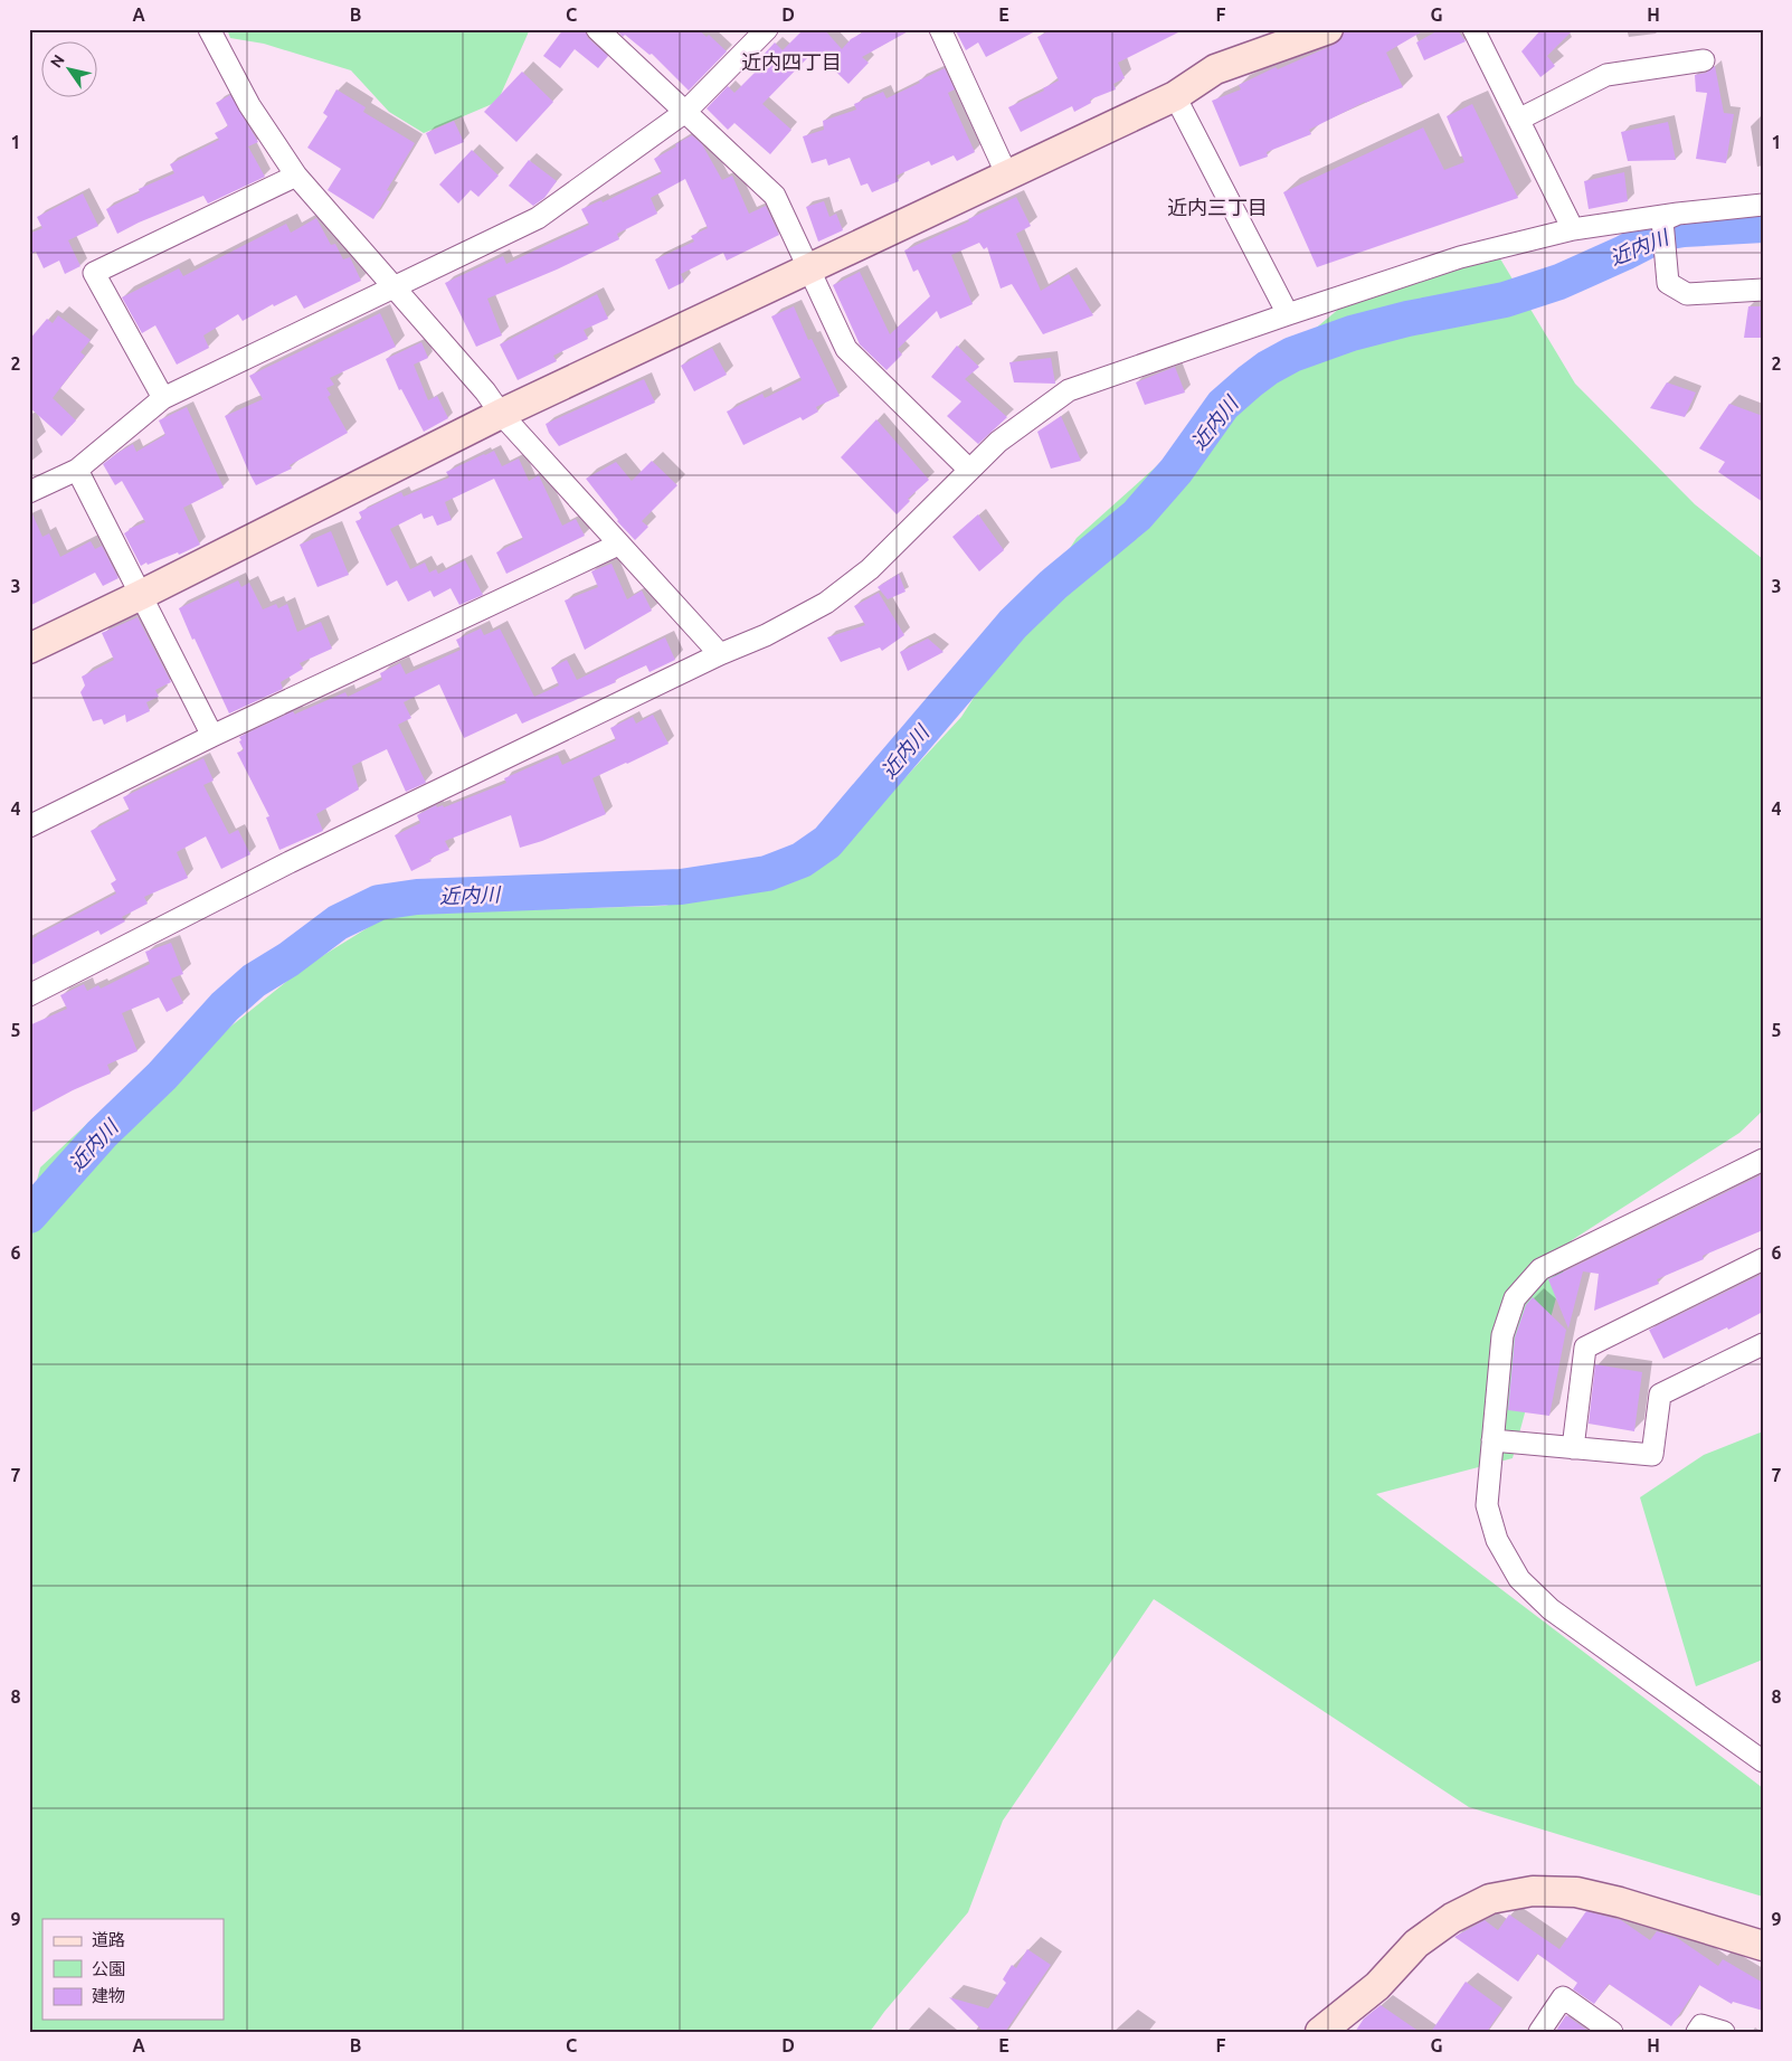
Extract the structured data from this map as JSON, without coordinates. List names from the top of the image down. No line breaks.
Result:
{"districts":["近内四丁目","近内三丁目"],"water":["近内川"],"legend":["道路","公園","建物"],"north":"top left","grid":{"columns":["A","B","C","D","E","F","G","H"],"rows":["1","2","3","4","5","6","7","8","9"]}}
